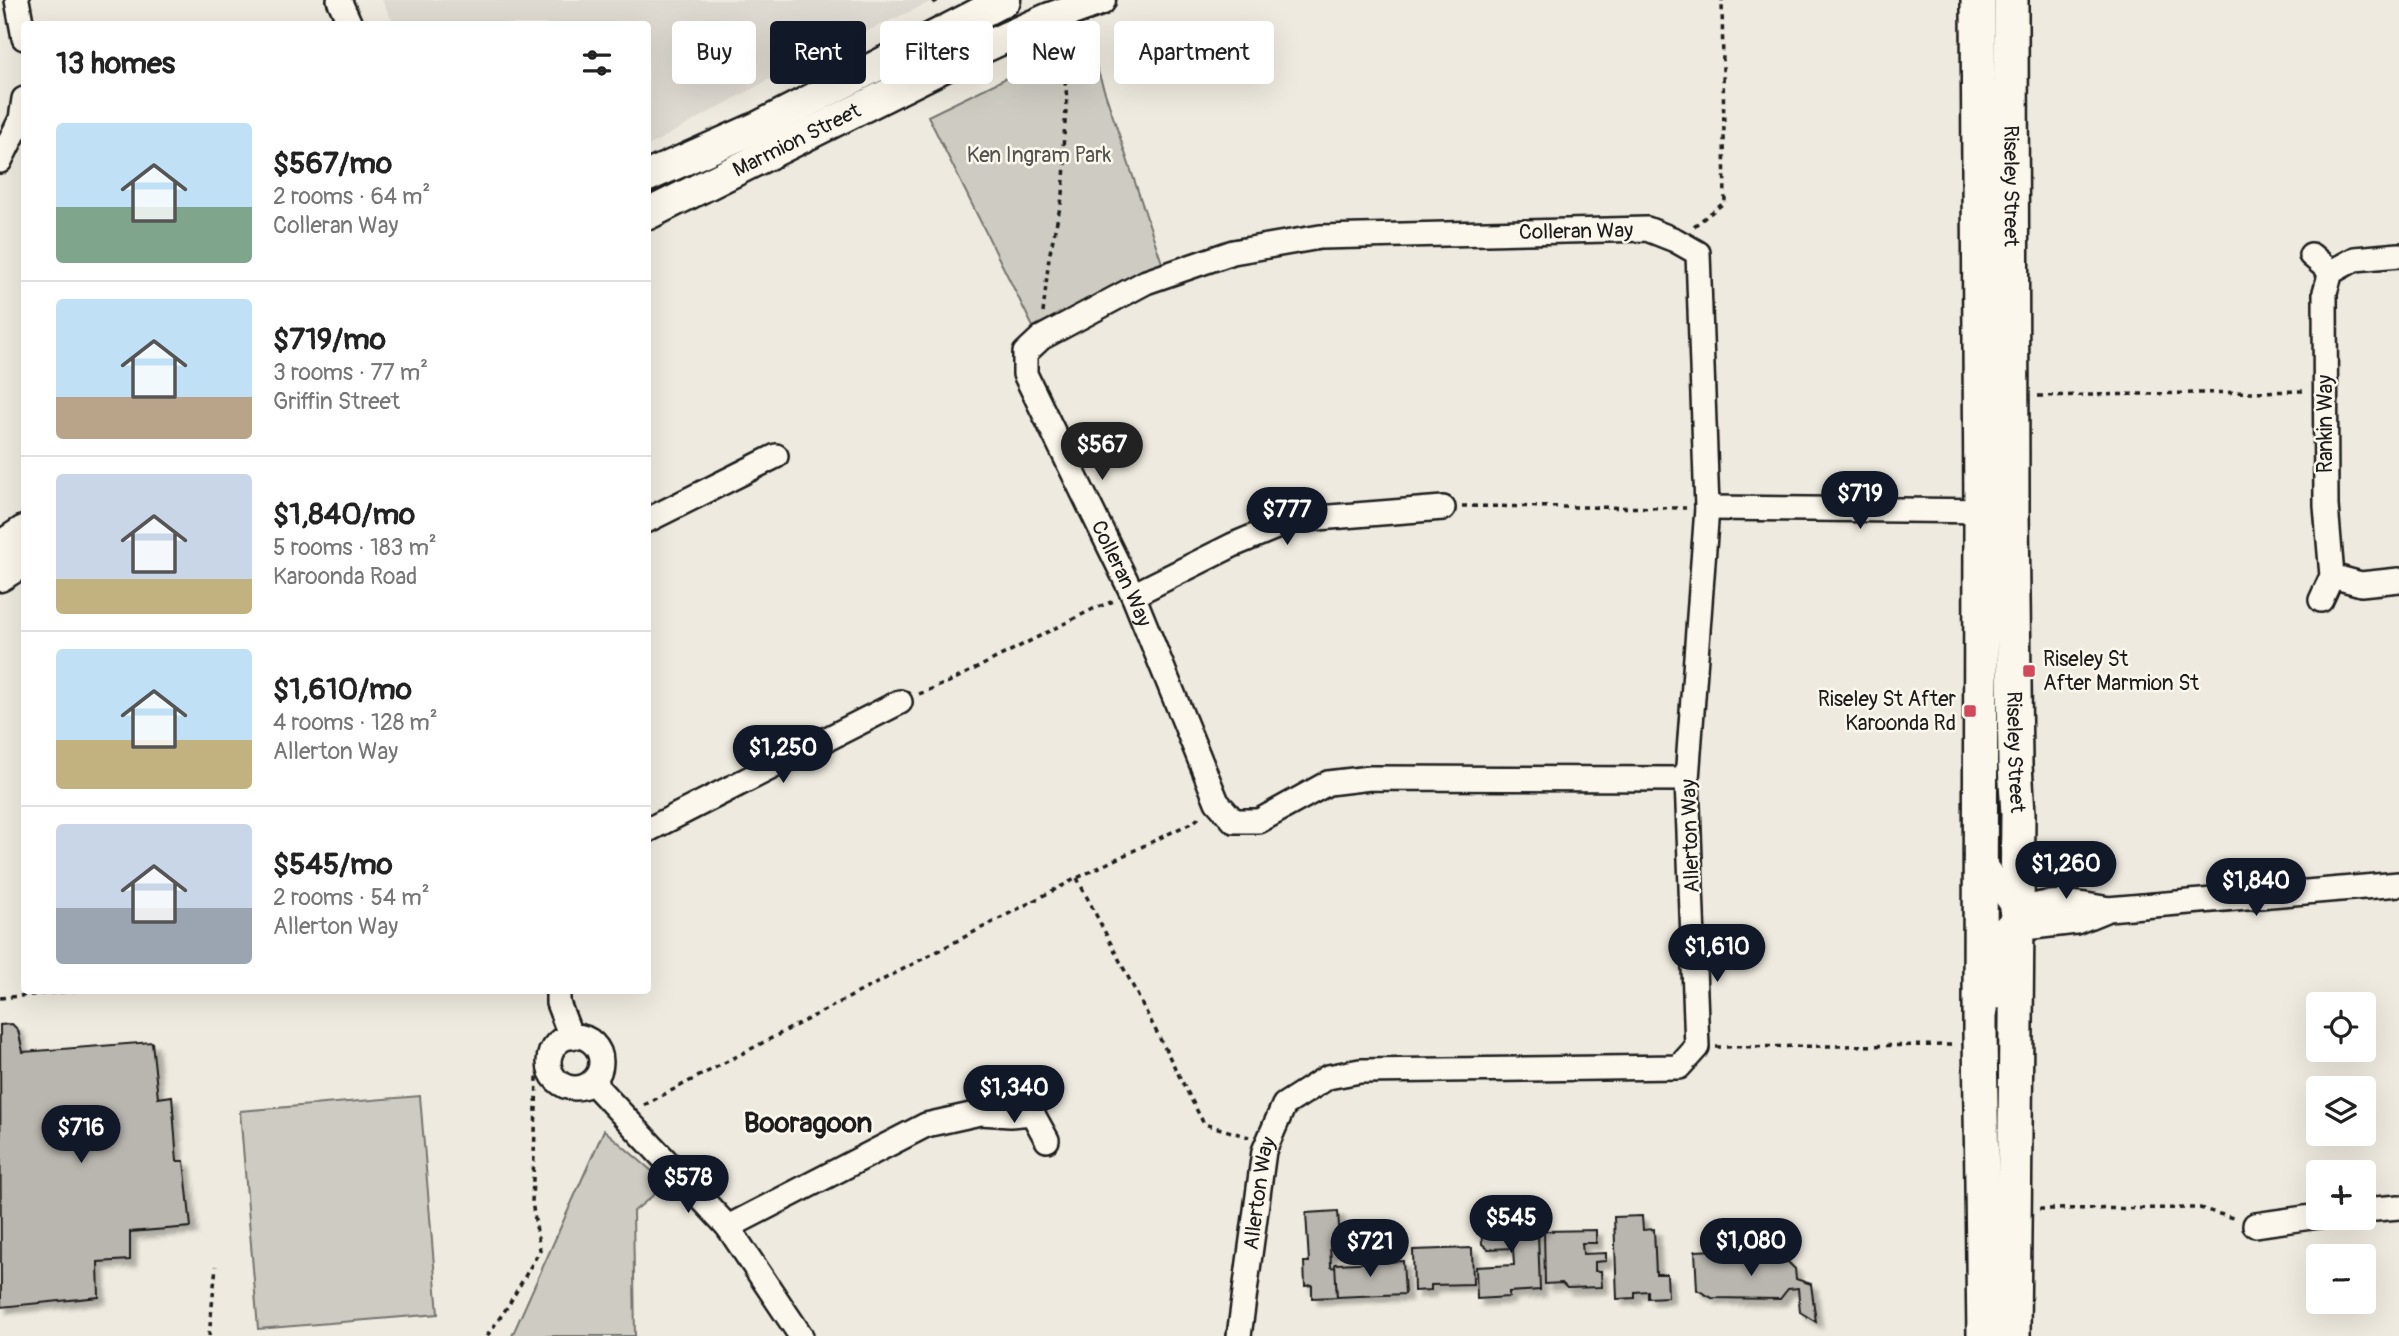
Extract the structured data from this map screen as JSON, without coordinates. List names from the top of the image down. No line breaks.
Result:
{"streets":{"highway":["Riseley Street"],"main road":["Marmion Street"],"street":["Colleran Way","Rankin Way","Allerton Way"]},"crossings":[["Colleran Way","Allerton Way"]],"districts":["Booragoon"],"parks":["Ken Ingram Park"],"places":{"transit":["Riseley St After Marmion St","Riseley St After Karoonda Rd"]},"page":{"chip":["Buy","Rent","Filters","New","Apartment"],"heading":"13 homes","list":[{"name":"$567/mo","note":"2 rooms · 64 m² · Colleran Way"},{"name":"$719/mo","note":"3 rooms · 77 m² · Griffin Street"},{"name":"$1,840/mo","note":"5 rooms · 183 m² · Karoonda Road"},{"name":"$1,610/mo","note":"4 rooms · 128 m² · Allerton Way"},{"name":"$545/mo","note":"2 rooms · 54 m² · Allerton Way"}],"price":["$567","$719","$777","$1,250","$1,260","$1,840","$1,610","$1,340","$716","$578","$545","$1,080","$721"],"map_buttons":["+","−"]}}
